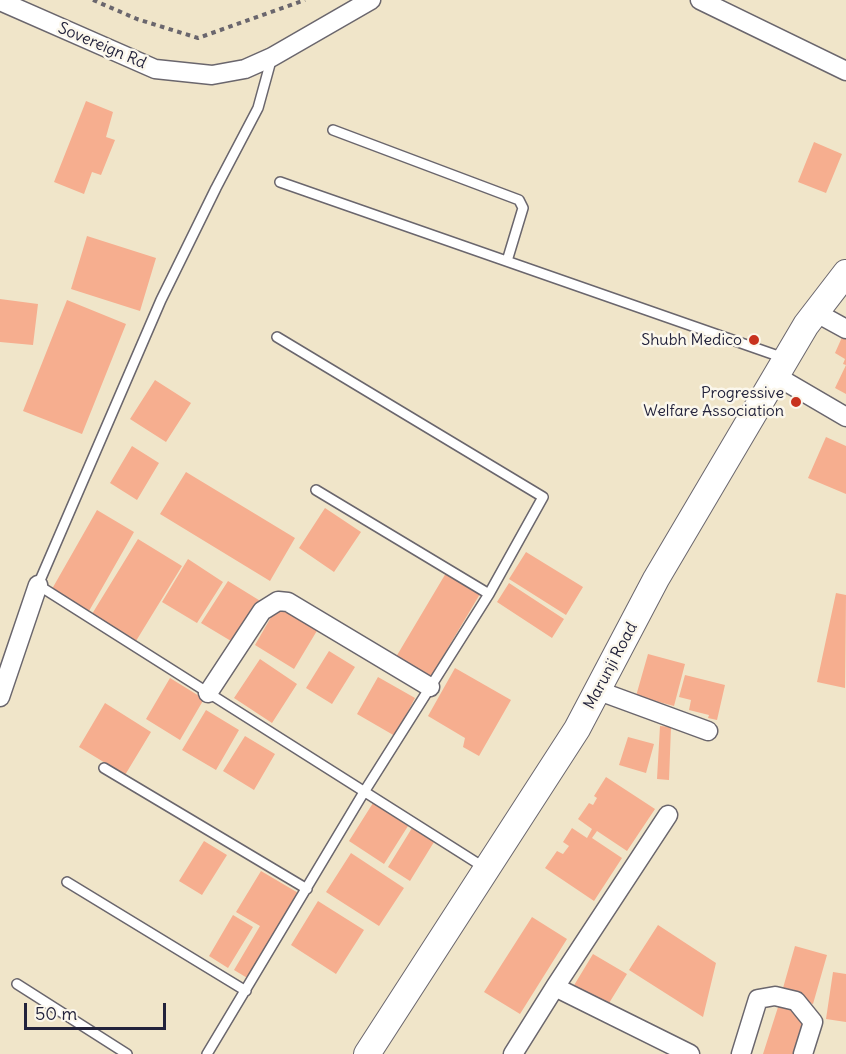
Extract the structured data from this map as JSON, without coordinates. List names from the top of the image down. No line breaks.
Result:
{"streets":{"street":["Sovereign Rd","Marunji Road"]},"places":["Shubh Medico","Progressive Welfare Association"],"scale_bar":"50 m"}
